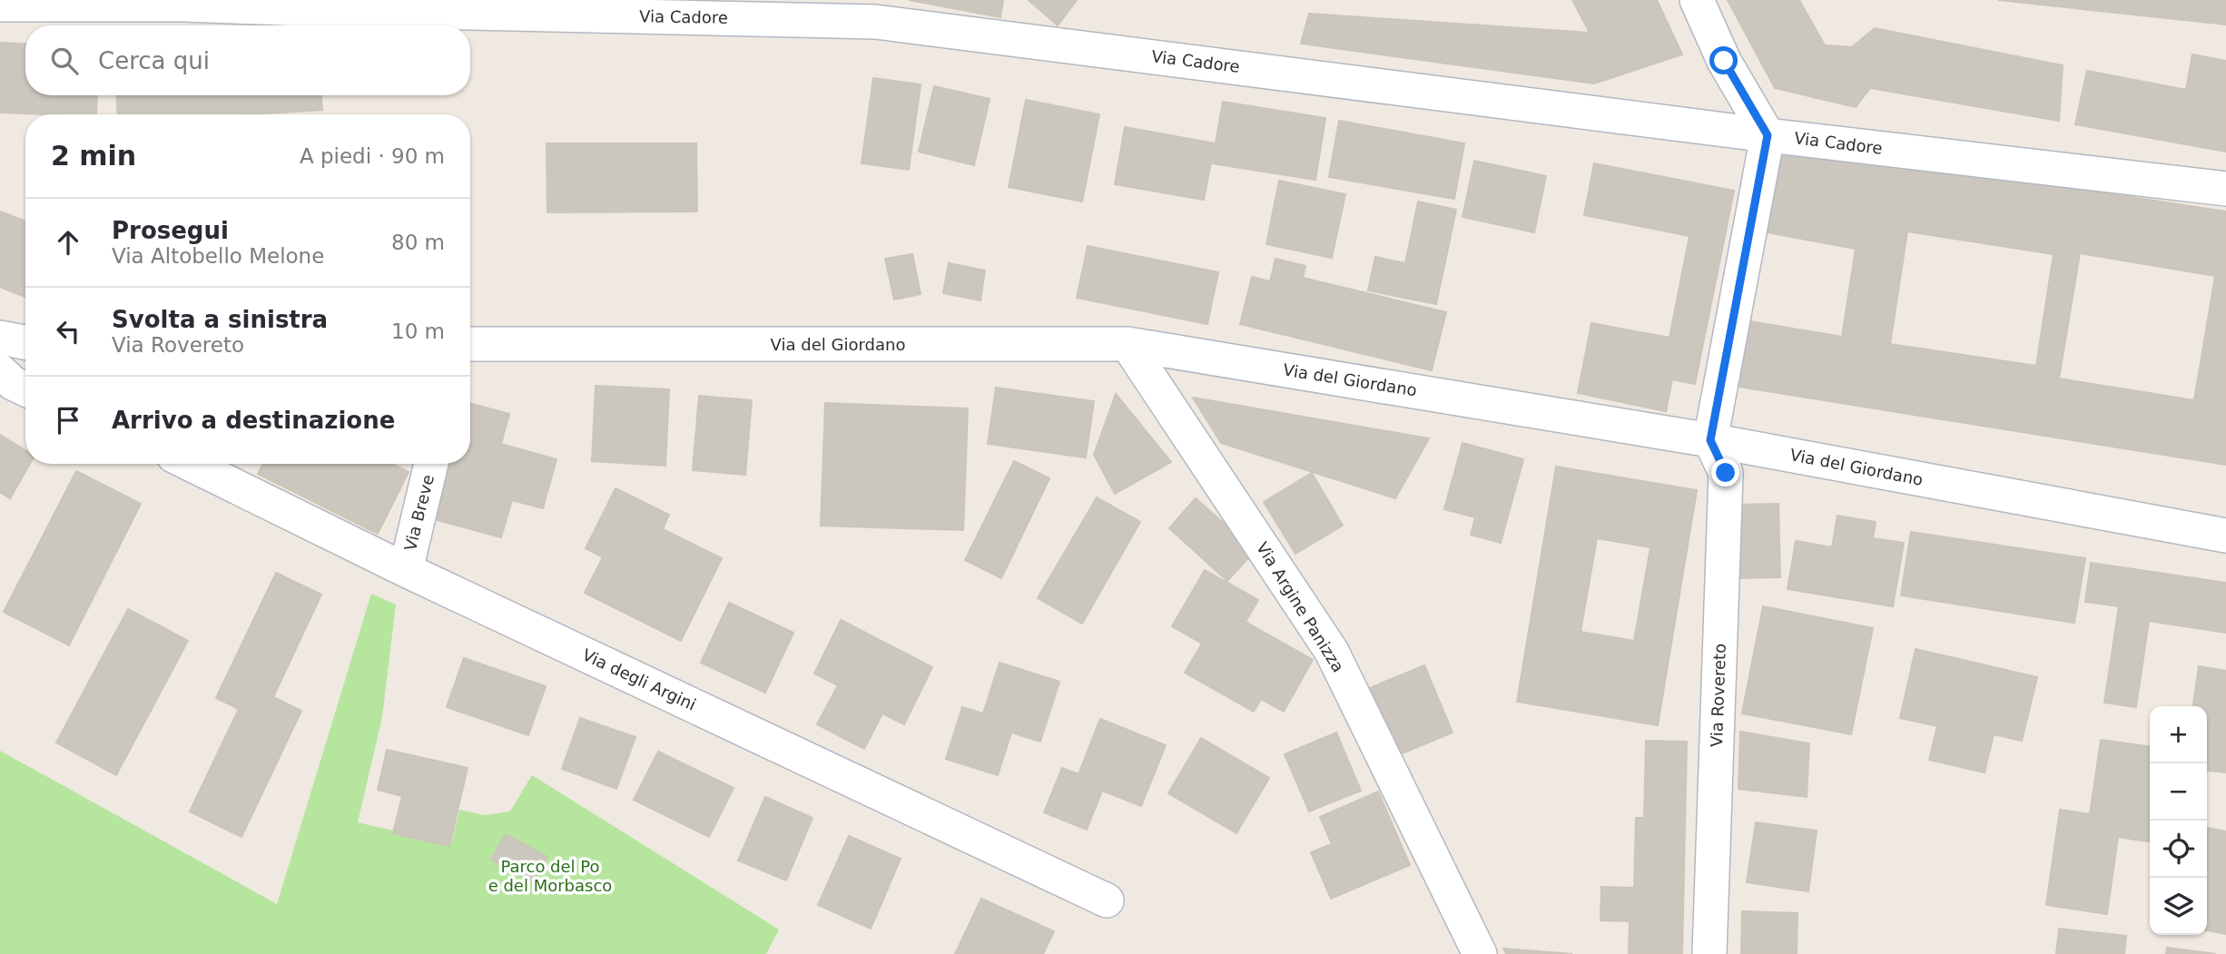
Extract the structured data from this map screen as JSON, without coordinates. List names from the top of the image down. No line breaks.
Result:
{"streets":{"street":["Via Cadore","Via del Giordano","Via Breve","Via Argine Panizza","Via degli Argini","Via Rovereto"]},"crossings":[["Via del Giordano","Via Argine Panizza"],["Via del Giordano","Via Rovereto"],["Via Breve","Via degli Argini"]],"parks":["Parco del Po e del Morbasco"],"page":{"search":"Cerca qui","heading":["2 min","A piedi · 90 m"],"list":[["Prosegui","Via Altobello Melone","80 m"],["Svolta a sinistra","Via Rovereto","10 m"],"Arrivo a destinazione"],"map_buttons":["+","−"]}}
